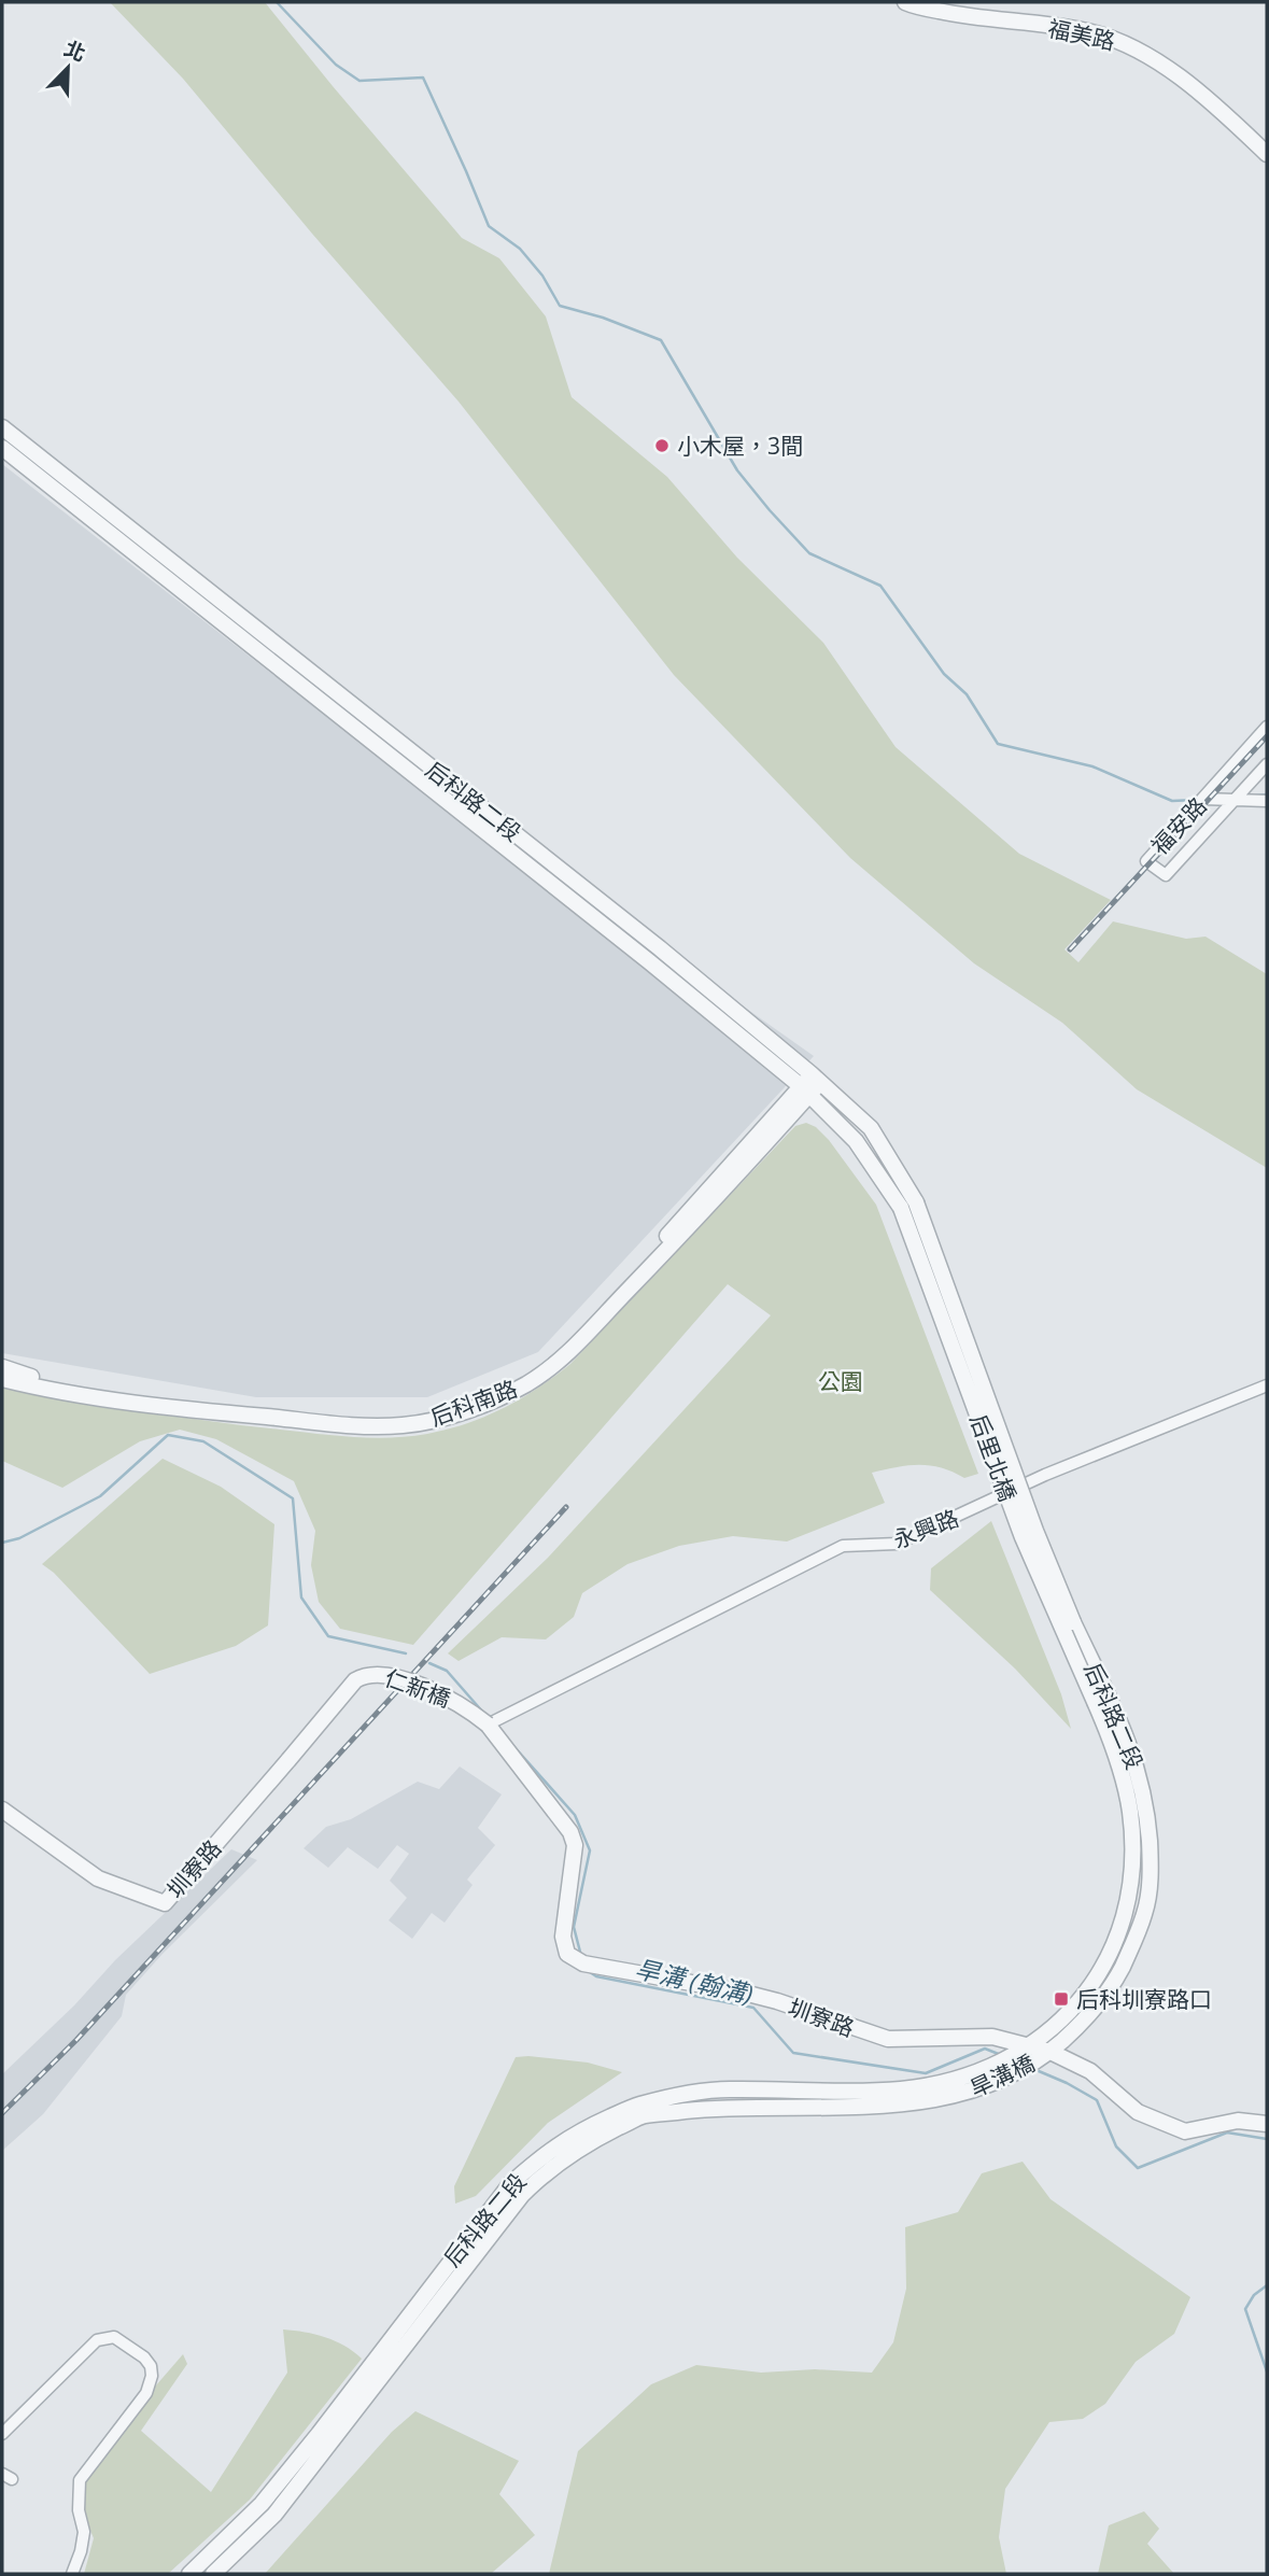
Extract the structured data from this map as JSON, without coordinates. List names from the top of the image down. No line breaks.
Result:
{"streets":{"street":["福美路","后科路二段","福安路","后科南路","后里北橋","永興路","仁新橋","圳寮路","旱溝橋"]},"crossings":[["后科路二段","后科南路"],["后科路二段","后里北橋"],["后科路二段","圳寮路"],["后科路二段","旱溝橋"],["永興路","仁新橋"],["永興路","圳寮路"],["仁新橋","圳寮路"],["圳寮路","旱溝橋"]],"water":["旱溝 (翰溝)"],"parks":["公園"],"places":{"other":["小木屋，3間"],"transit":["后科圳寮路口"]},"north":"top right"}
